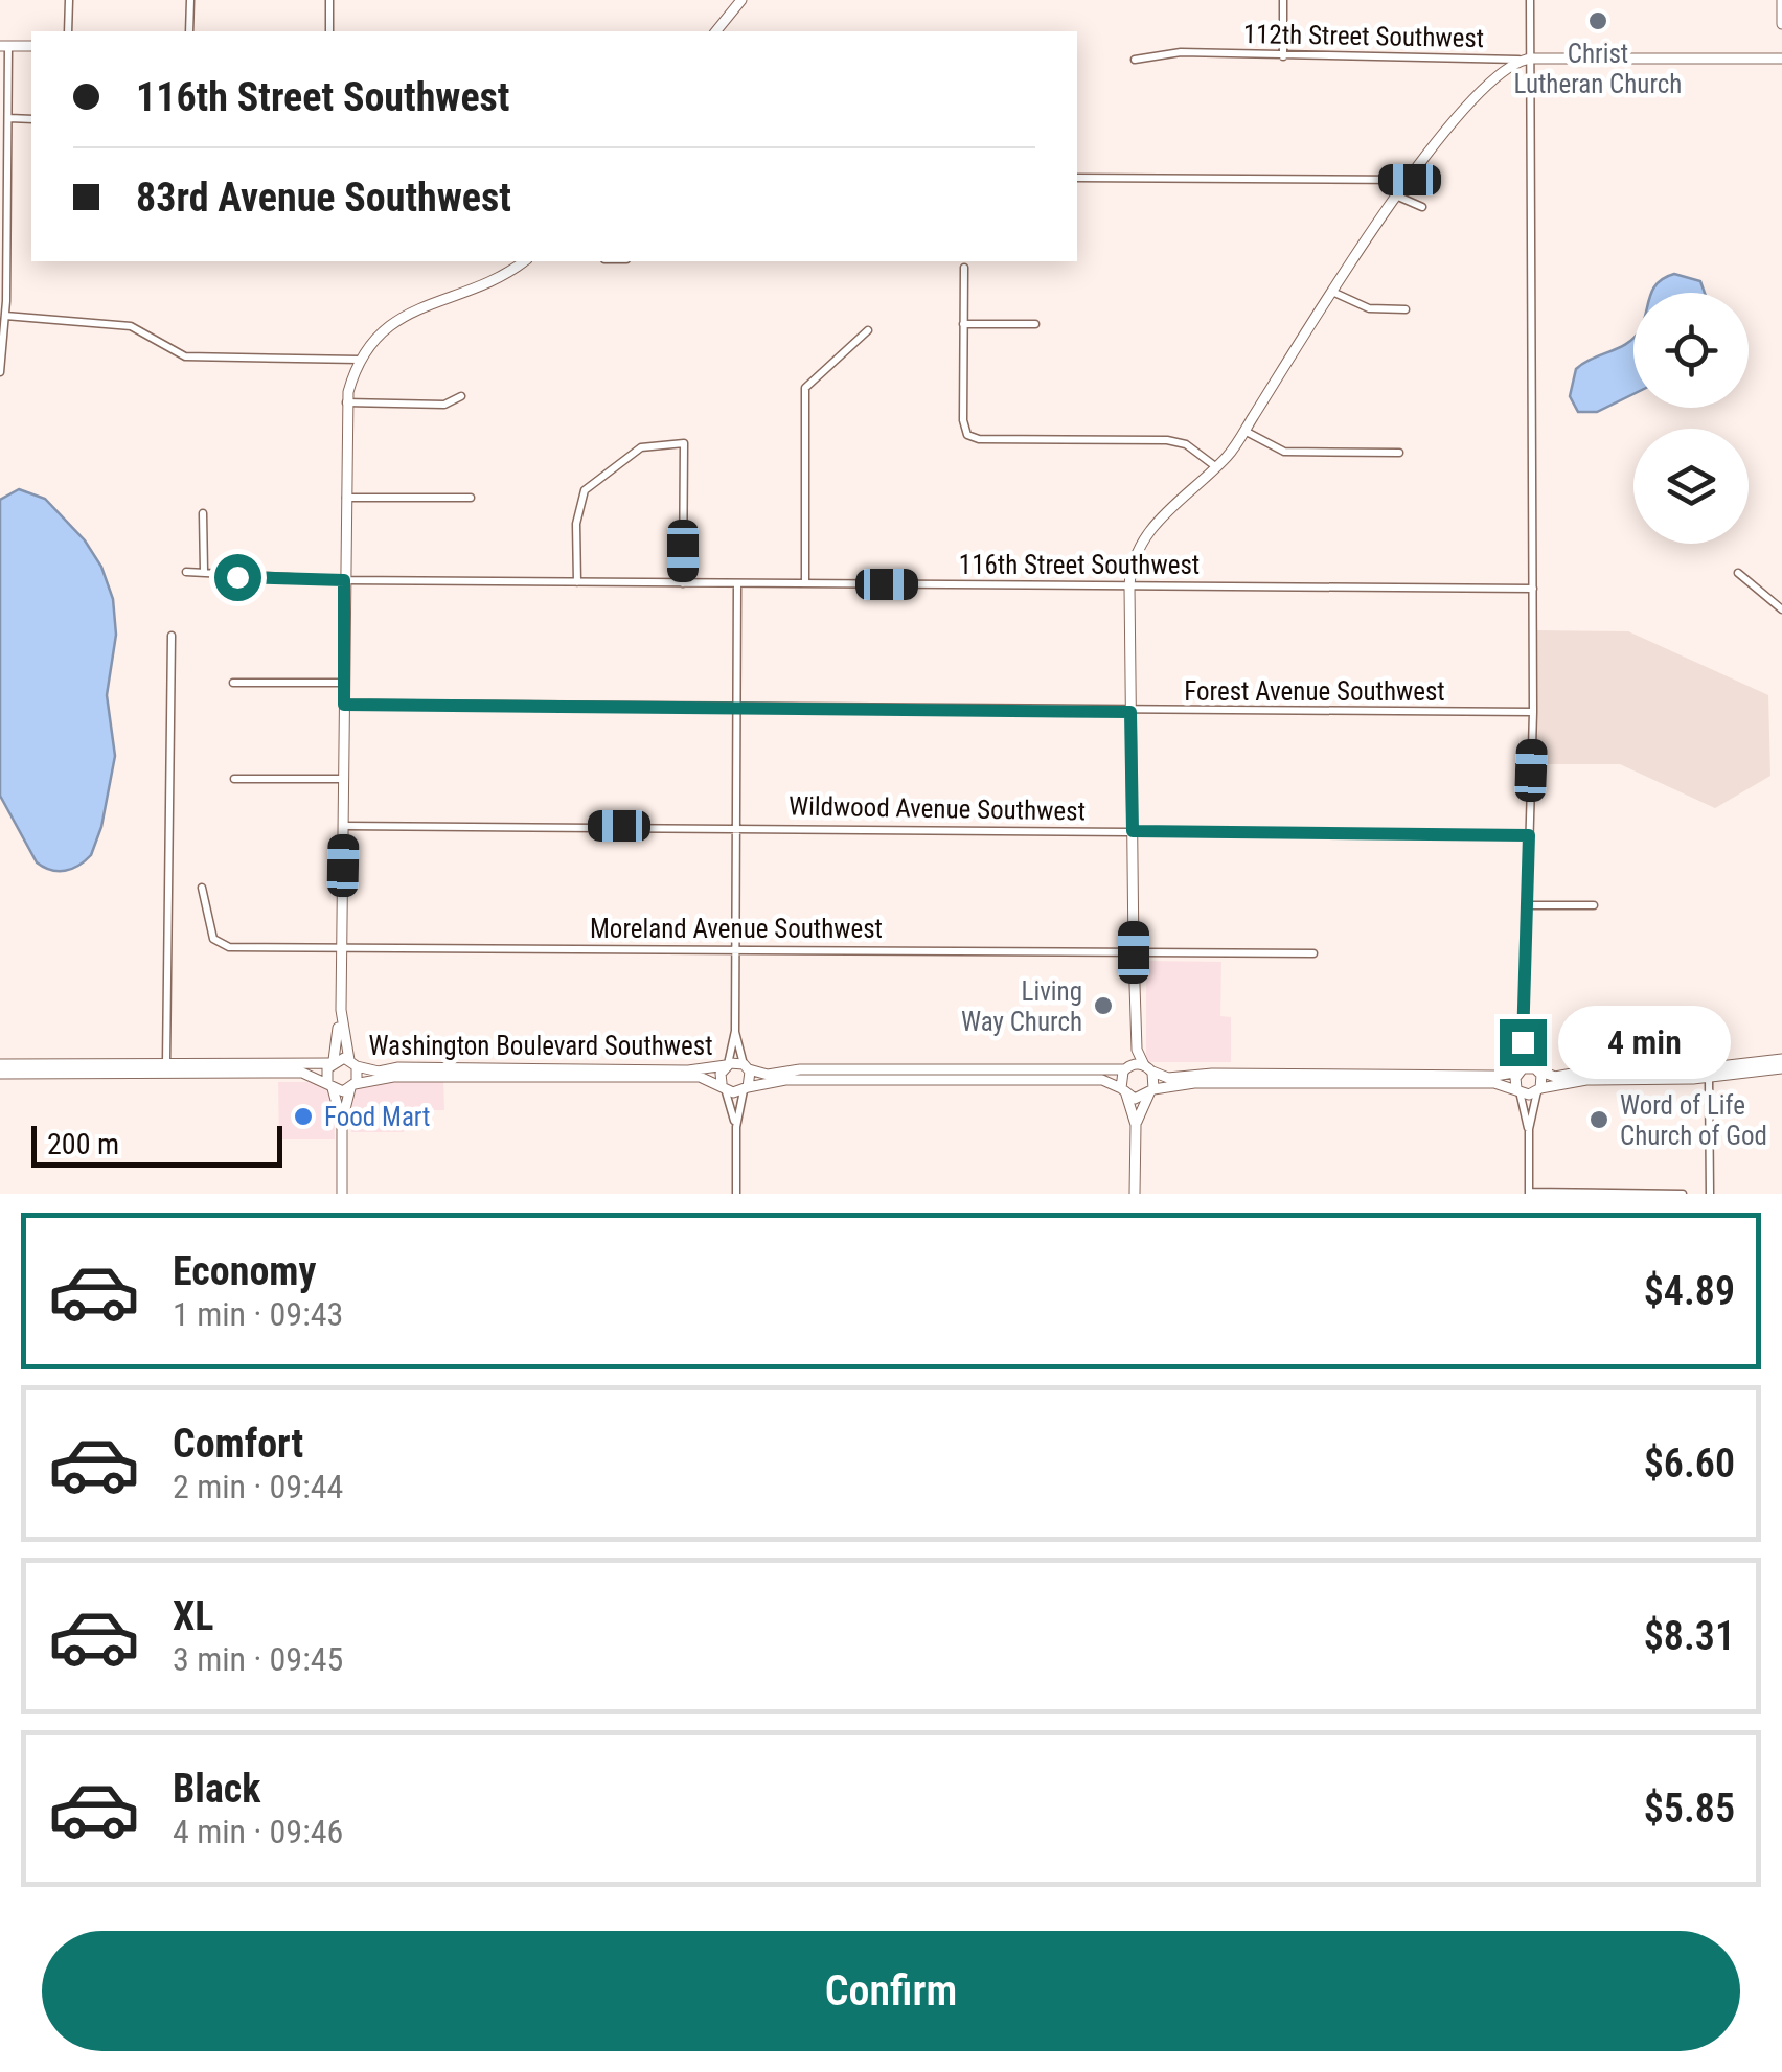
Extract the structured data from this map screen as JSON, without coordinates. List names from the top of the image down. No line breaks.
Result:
{"streets":{"main road":["112th Street Southwest","Washington Boulevard Southwest"],"street":["116th Street Southwest","Forest Avenue Southwest","Wildwood Avenue Southwest","Moreland Avenue Southwest"]},"places":["Christ Lutheran Church","Living Way Church","Food Mart","Word of Life Church of God"],"scale_bar":"200 m","page":{"banner":["116th Street Southwest","83rd Avenue Southwest"],"bubble":"4 min","scale":"200 m","list":[{"name":"Economy","note":"1 min · 09:43","value":"$4.89"},{"name":"Comfort","note":"2 min · 09:44","value":"$6.60"},{"name":"XL","note":"3 min · 09:45","value":"$8.31"},{"name":"Black","note":"4 min · 09:46","value":"$5.85"}],"buttons":"Confirm"}}
